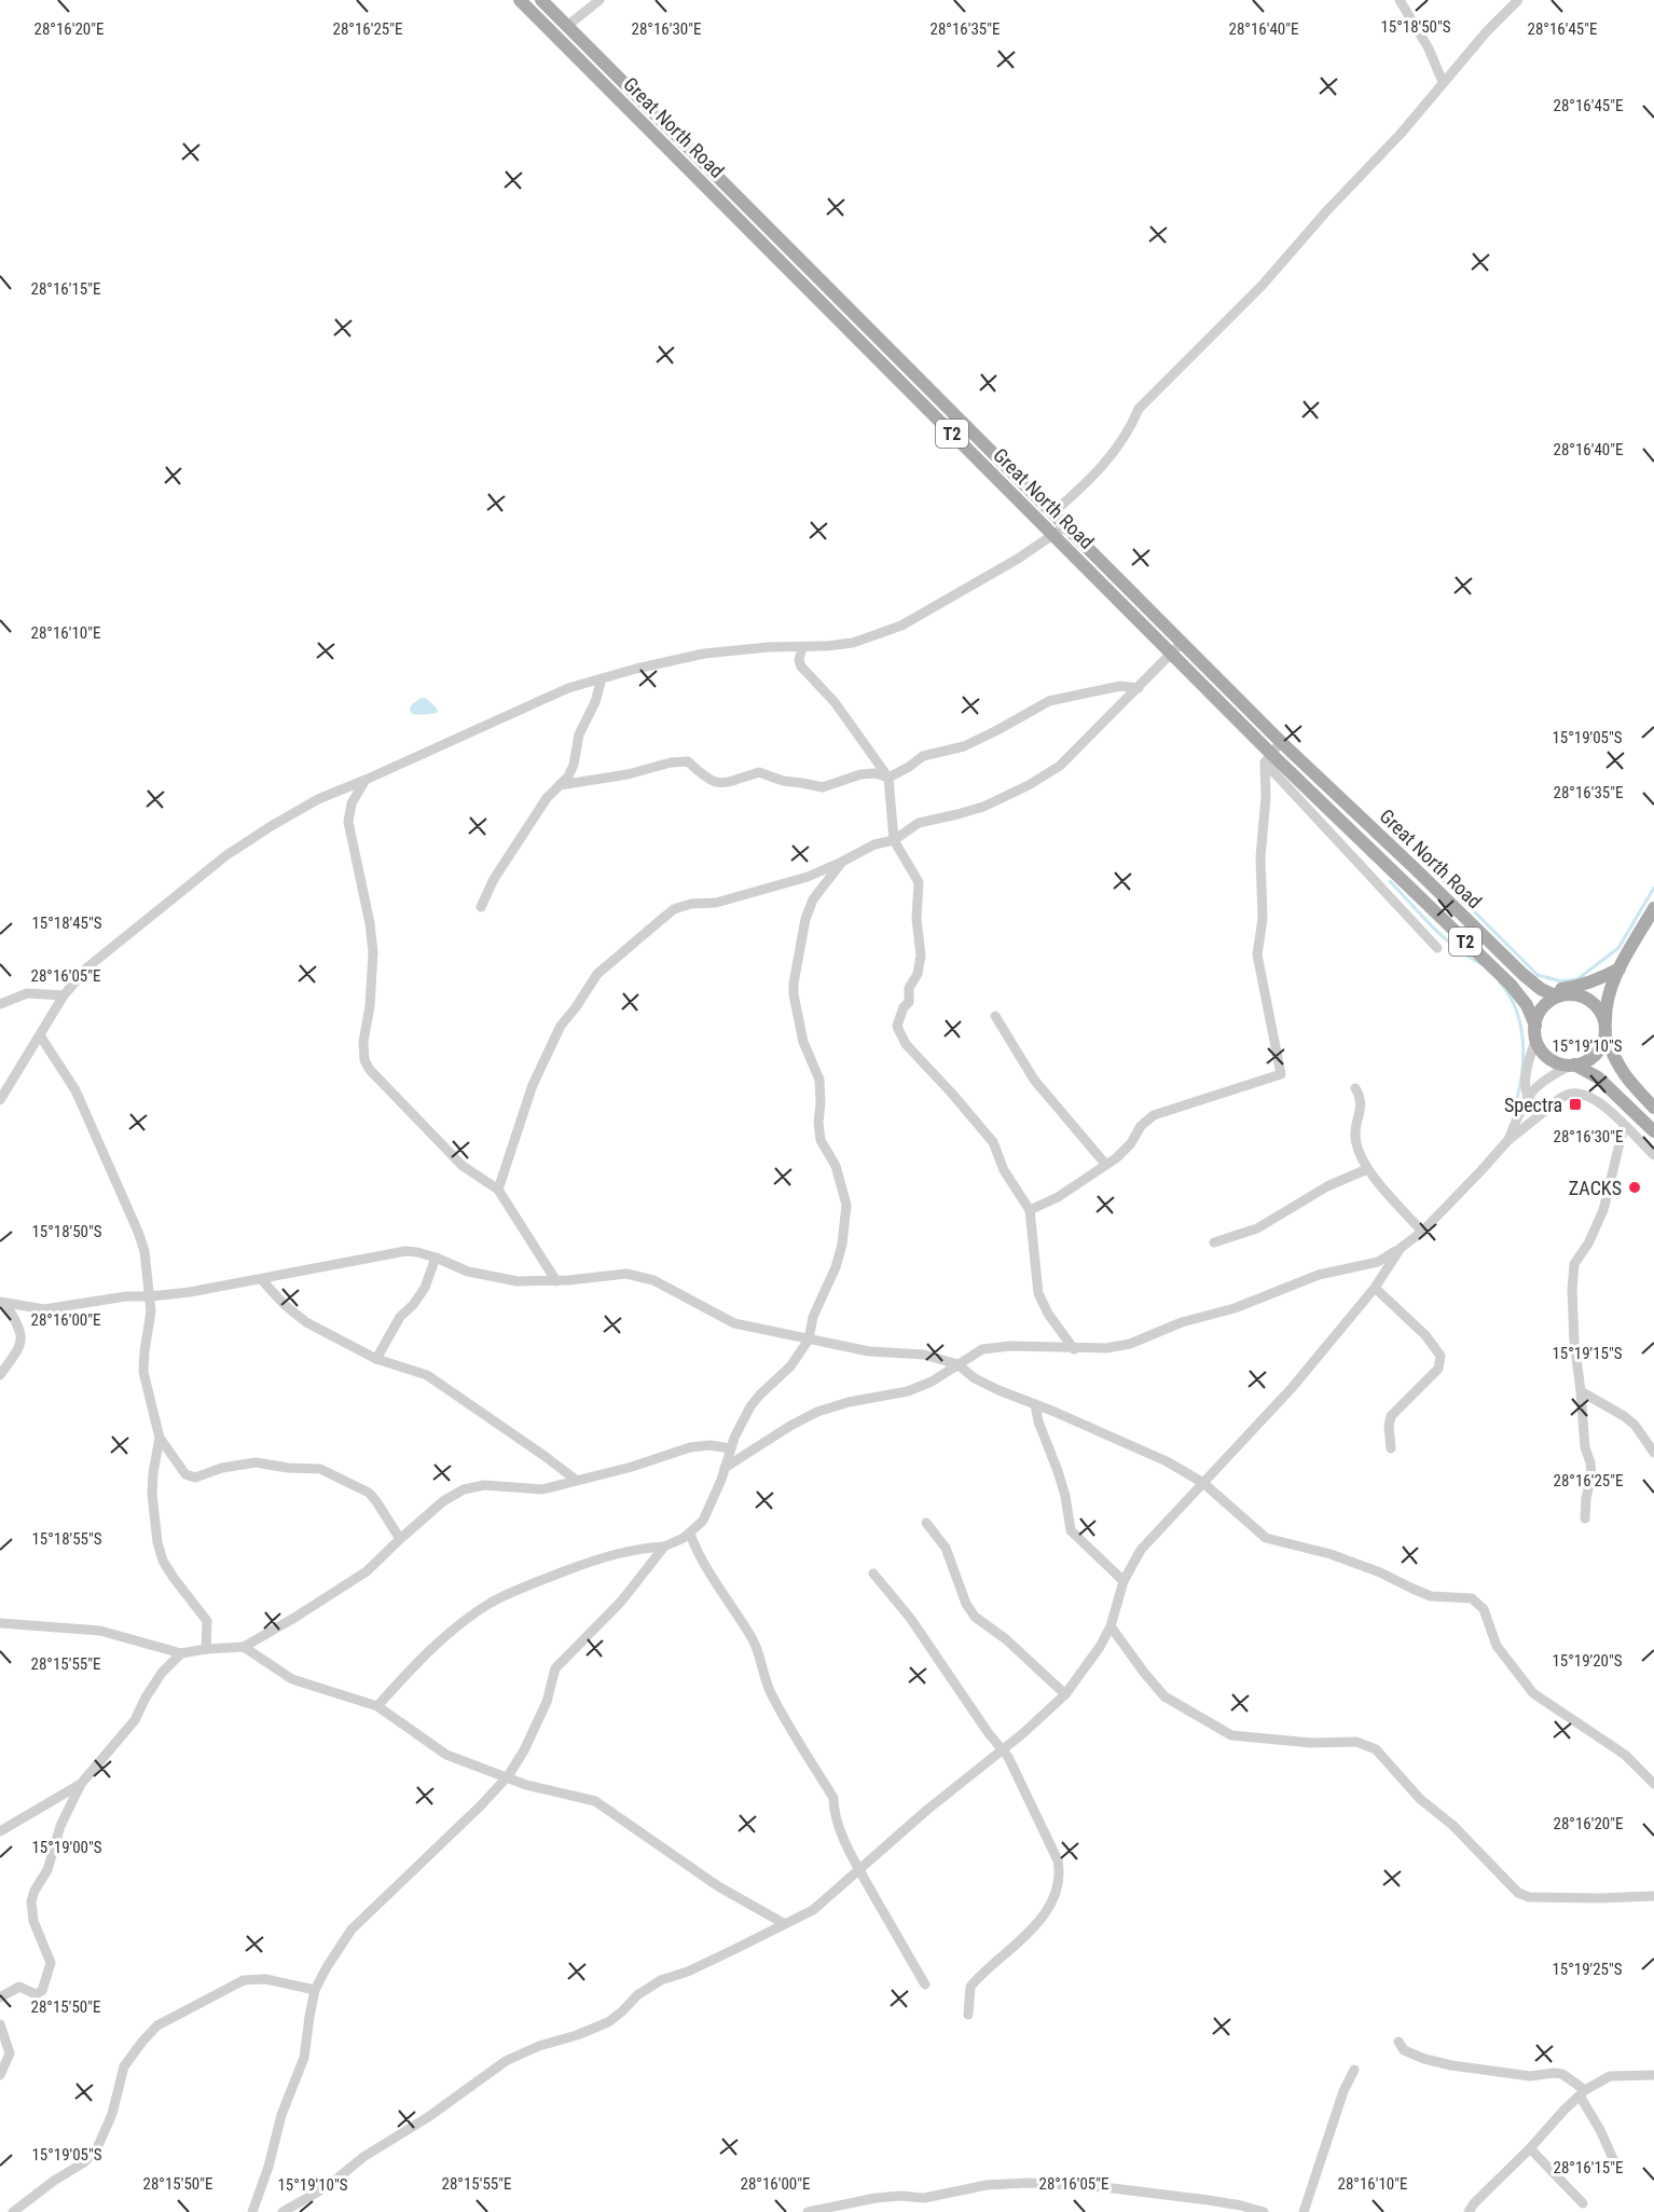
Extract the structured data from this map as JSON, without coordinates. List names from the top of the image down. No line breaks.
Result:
{"streets":{"main road":["Great North Road","T2"]},"places":{"transit":["Spectra"],"other":["ZACKS"]},"coordinates":["15°18'50\"S","28°16'20\"E","28°16'40\"E","28°16'25\"E","28°16'30\"E","28°16'35\"E","28°16'45\"E","28°16'15\"E","28°16'10\"E","15°19'05\"S","15°18'45\"S","28°16'05\"E","15°19'10\"S","28°16'00\"E","15°19'15\"S","15°18'55\"S","15°19'20\"S","28°15'55\"E","15°19'00\"S","15°19'25\"S","28°15'50\"E"]}
